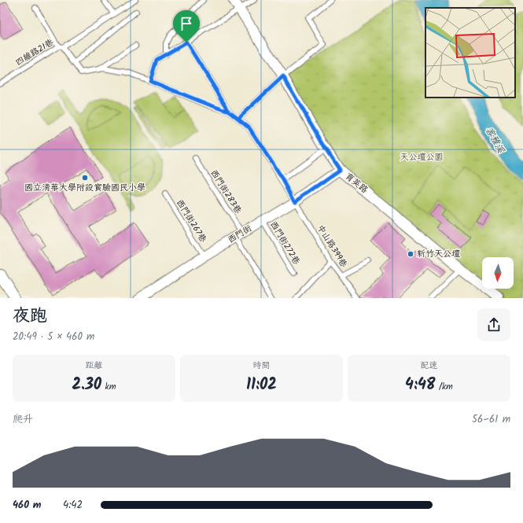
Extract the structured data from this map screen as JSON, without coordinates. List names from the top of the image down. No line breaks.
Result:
{"streets":{"street":["育英路","西門街"],"lane":["四維路21巷","西門街283巷","西門街267巷","西門街272巷","中山路399巷"]},"crossings":[["四維路21巷","中山路399巷"],["育英路","西門街"],["西門街283巷","西門街"],["西門街267巷","西門街"],["西門街","西門街272巷"],["西門街","中山路399巷"]],"water":["客雅溪"],"parks":["天公壇公園"],"places":["國立清華大學附設實驗國民小學","新竹天公壇"],"north":"bottom","page":{"heading":["夜跑","20:49 · 5 × 460 m"],"stats":[["距離","2.30 km"],["時間","11:02"],["配速","4:48 /km"]],"chart":["爬升","56–61 m"],"list":[{"name":"460 m","note":"4:42"}]}}
